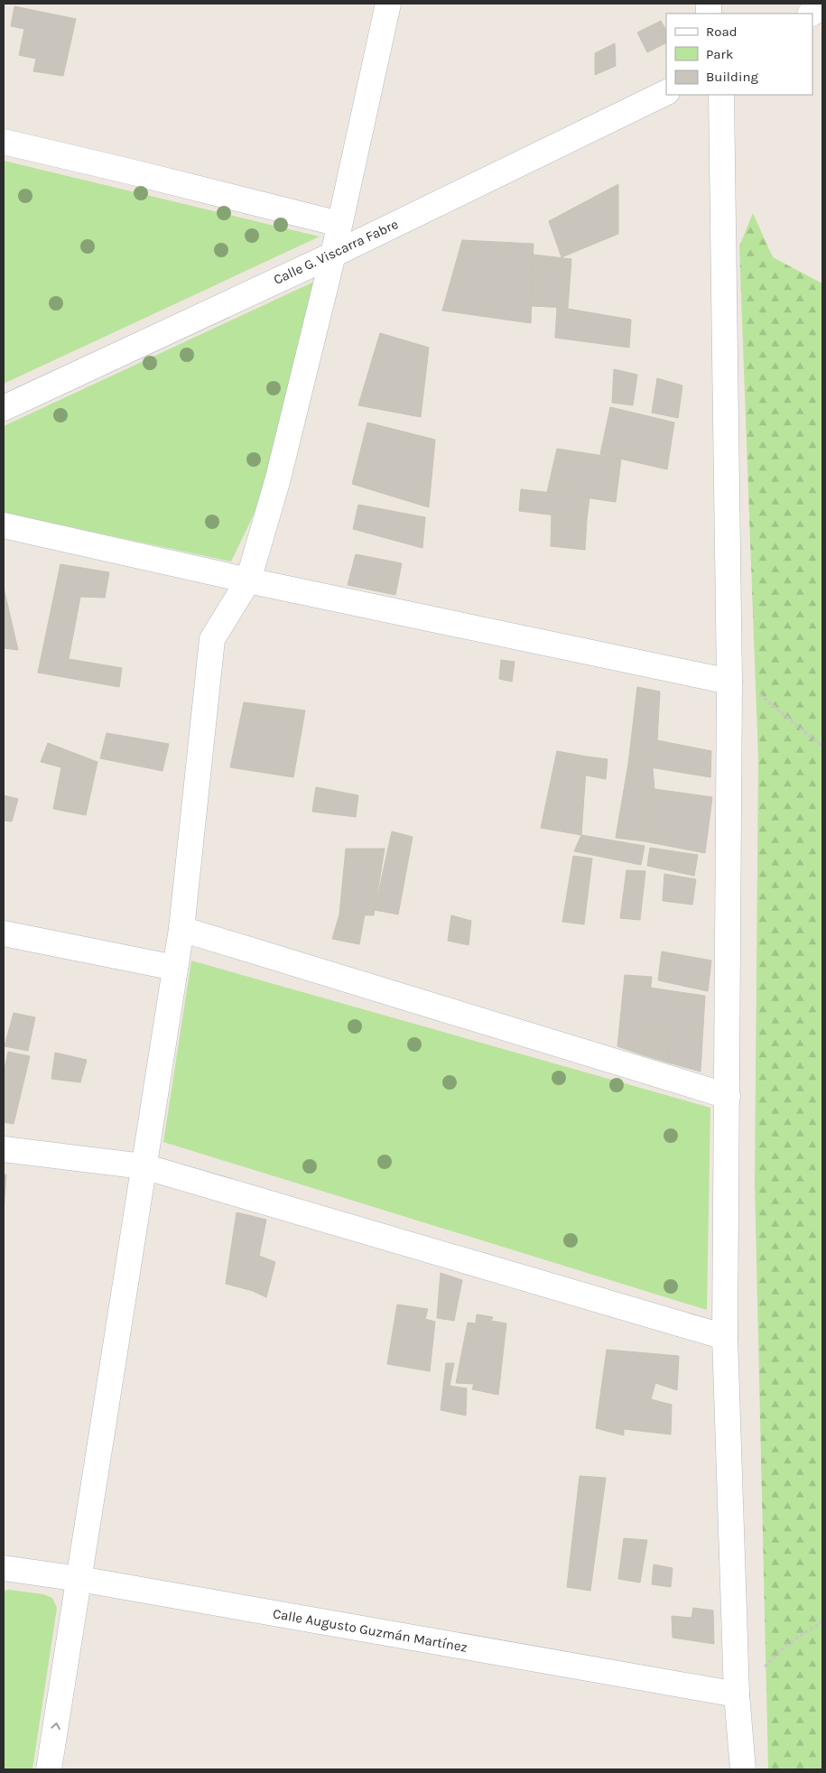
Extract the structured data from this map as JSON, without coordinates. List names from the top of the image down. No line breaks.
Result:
{"streets":{"street":["Calle G. Viscarra Fabre","Calle Augusto Guzmán Martínez"]},"legend":["Road","Park","Building"]}
